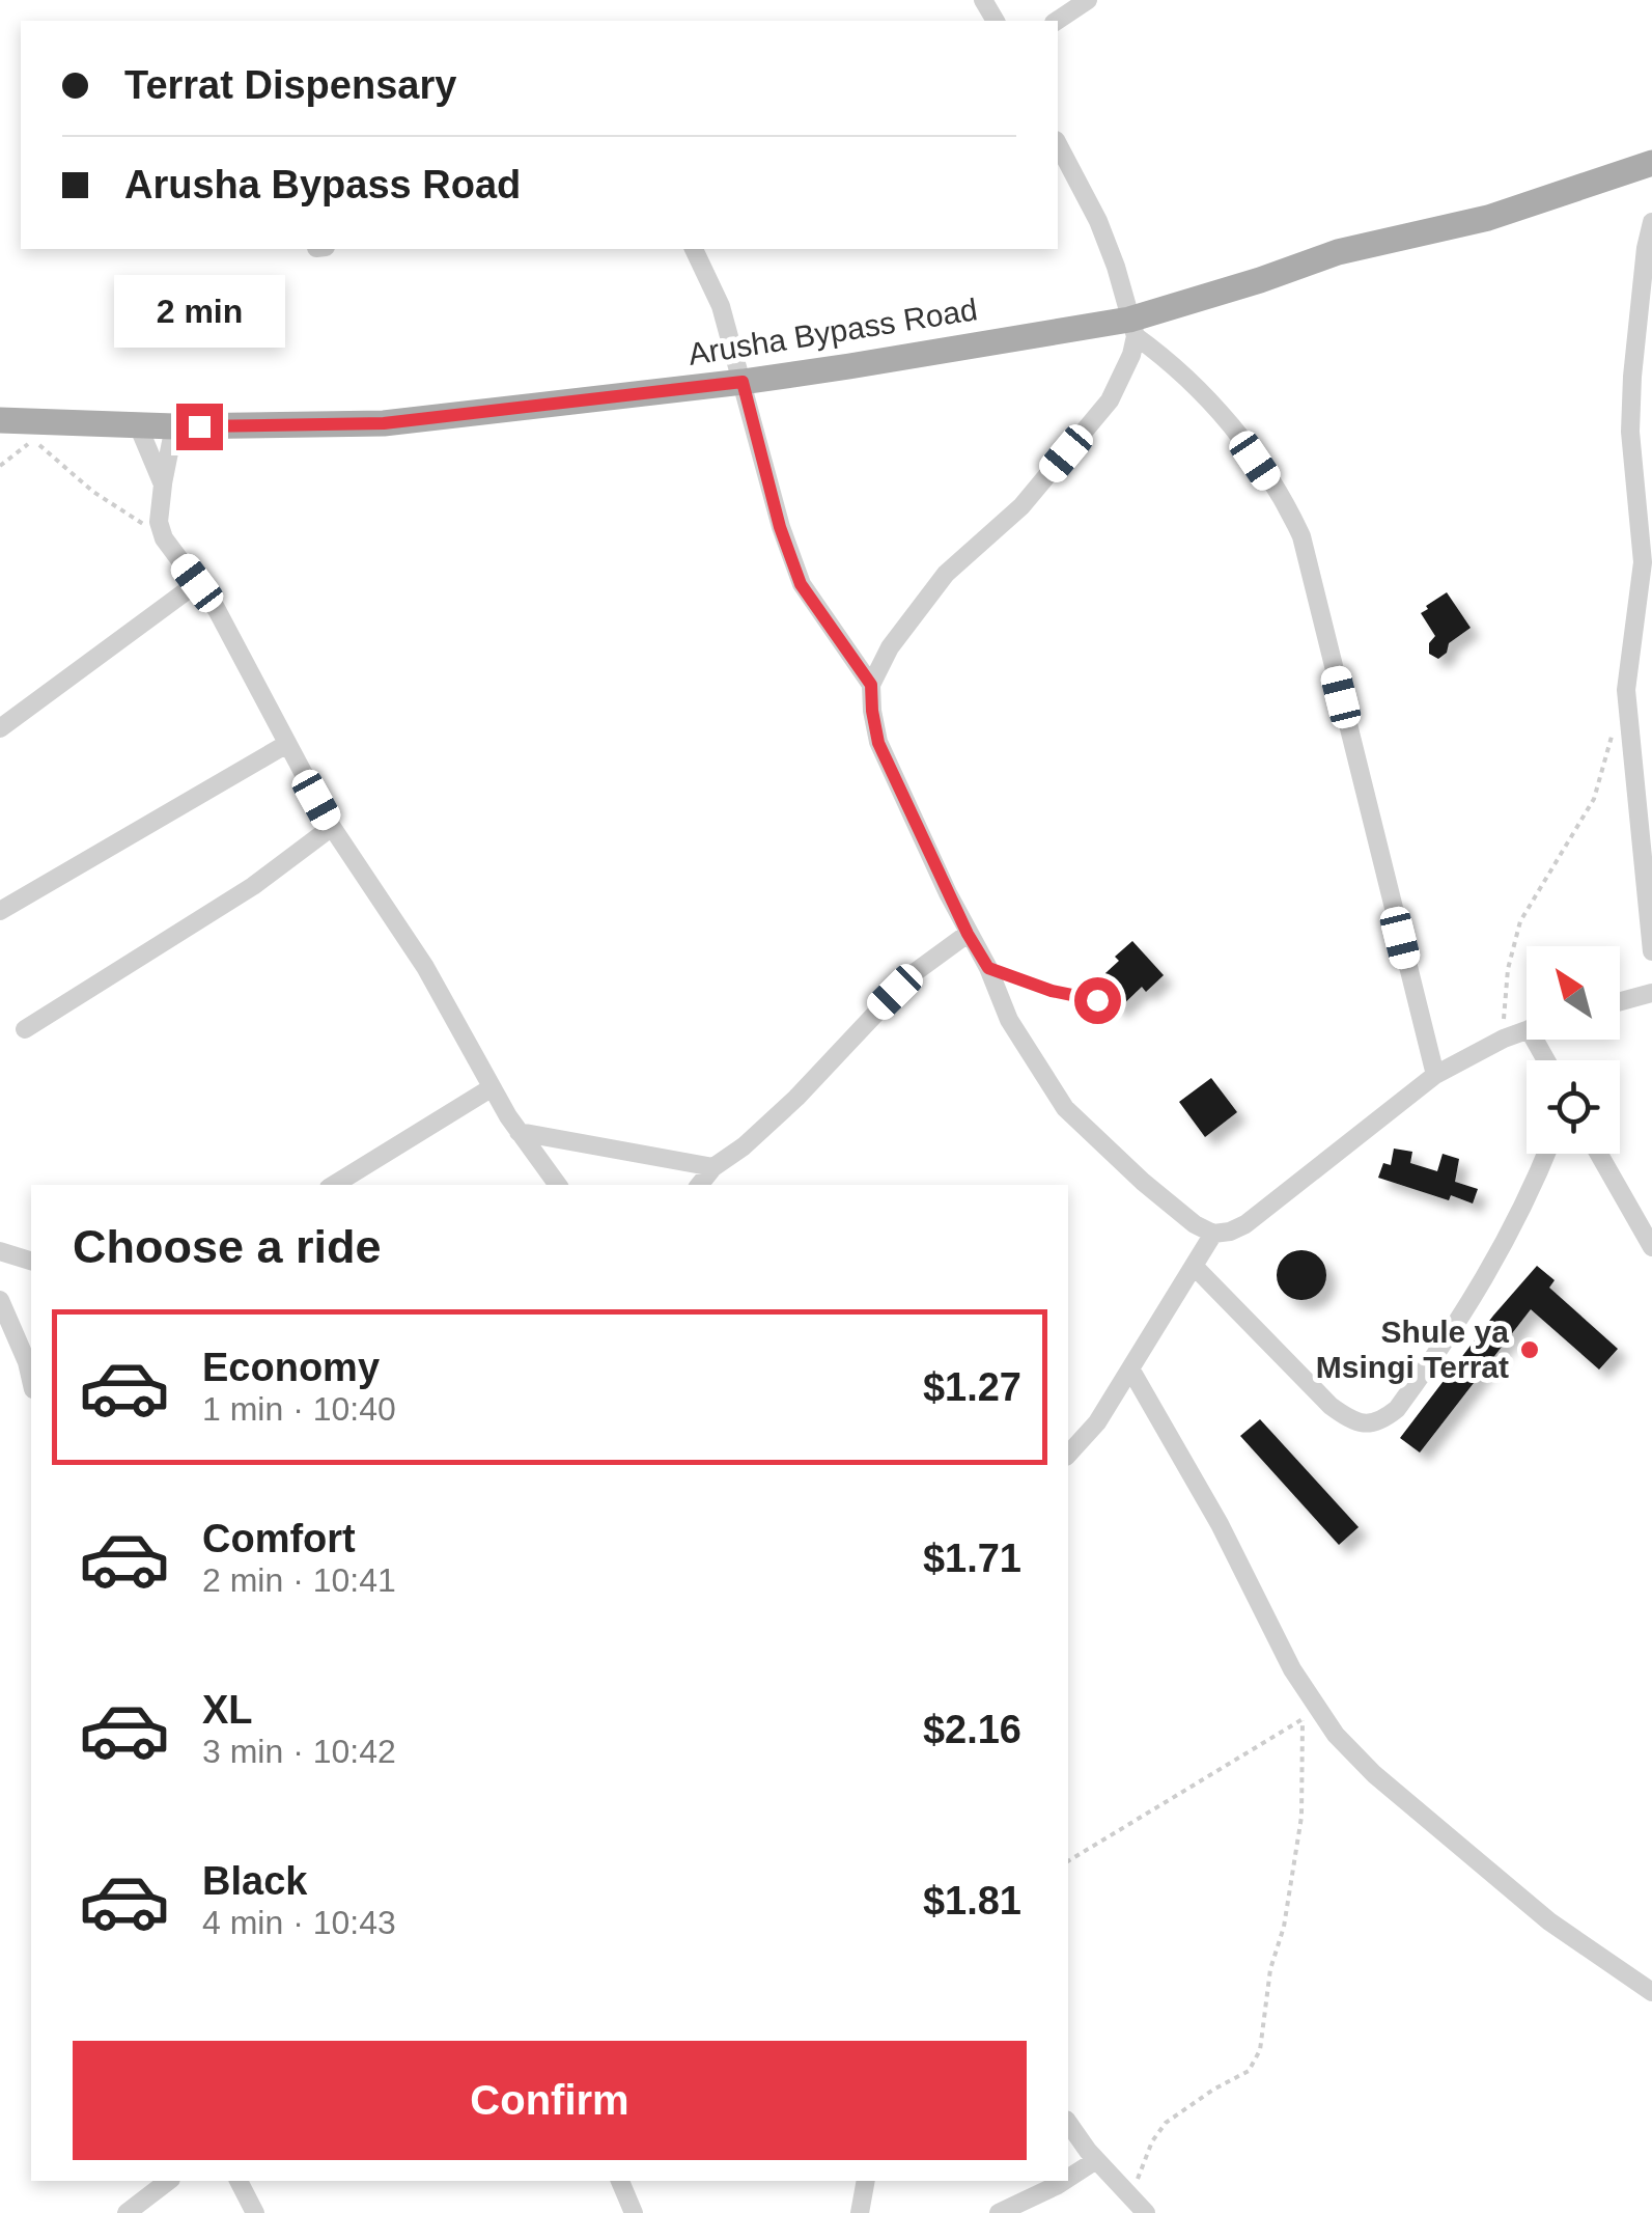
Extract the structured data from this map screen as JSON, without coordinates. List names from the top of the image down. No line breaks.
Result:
{"streets":{"main road":["Arusha Bypass Road"]},"places":["Shule ya Msingi Terrat"],"north":"top left","page":{"banner":["Terrat Dispensary","Arusha Bypass Road"],"bubble":"2 min","heading":"Choose a ride","list":[{"name":"Economy","note":"1 min · 10:40","value":"$1.27"},{"name":"Comfort","note":"2 min · 10:41","value":"$1.71"},{"name":"XL","note":"3 min · 10:42","value":"$2.16"},{"name":"Black","note":"4 min · 10:43","value":"$1.81"}],"buttons":"Confirm"}}
